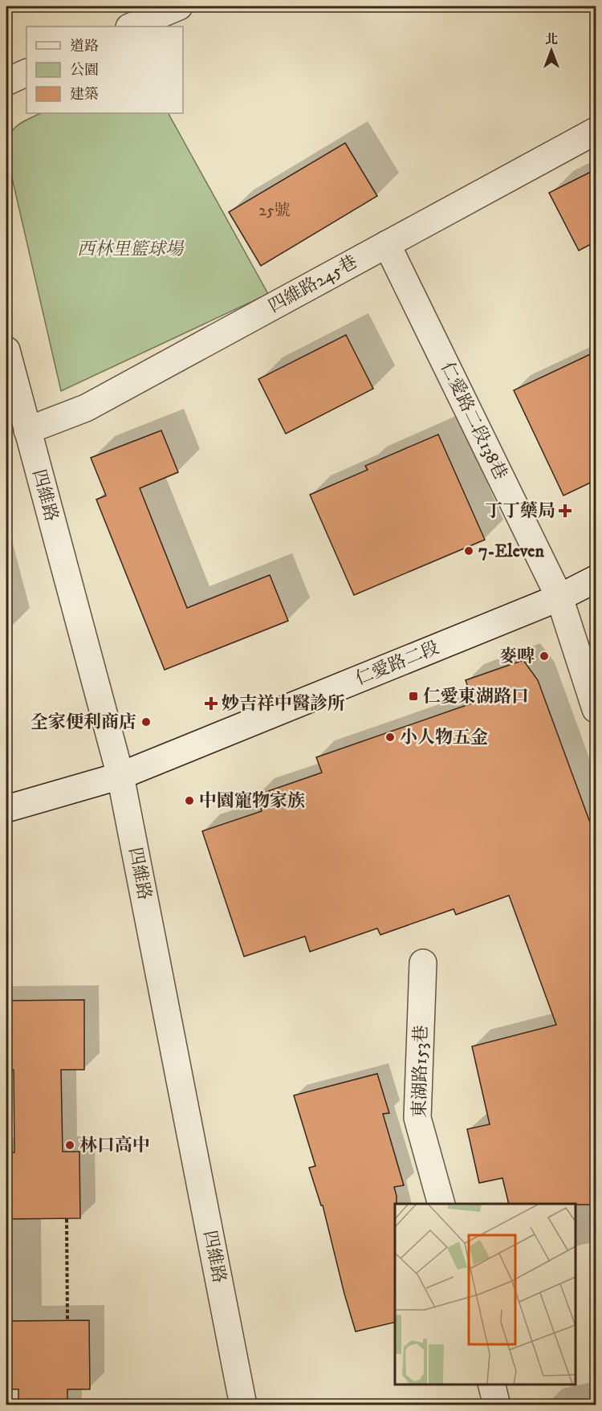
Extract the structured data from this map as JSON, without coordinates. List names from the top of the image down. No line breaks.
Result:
{"streets":{"street":["四維路245巷","仁愛路二段138巷","四維路","仁愛路二段","東湖路153巷"]},"crossings":[["四維路245巷","仁愛路二段138巷"],["四維路245巷","四維路"],["仁愛路二段138巷","仁愛路二段"],["四維路","仁愛路二段"]],"parks":["西林里籃球場"],"places":{"health":["丁丁藥局","妙吉祥中醫診所"],"other":["7-Eleven","麥啤","全家便利商店","小人物五金","中園寵物家族","林口高中"],"transit":["仁愛東湖路口"]},"house_numbers":["25號"],"legend":["道路","公園","建築"],"north":"top"}
